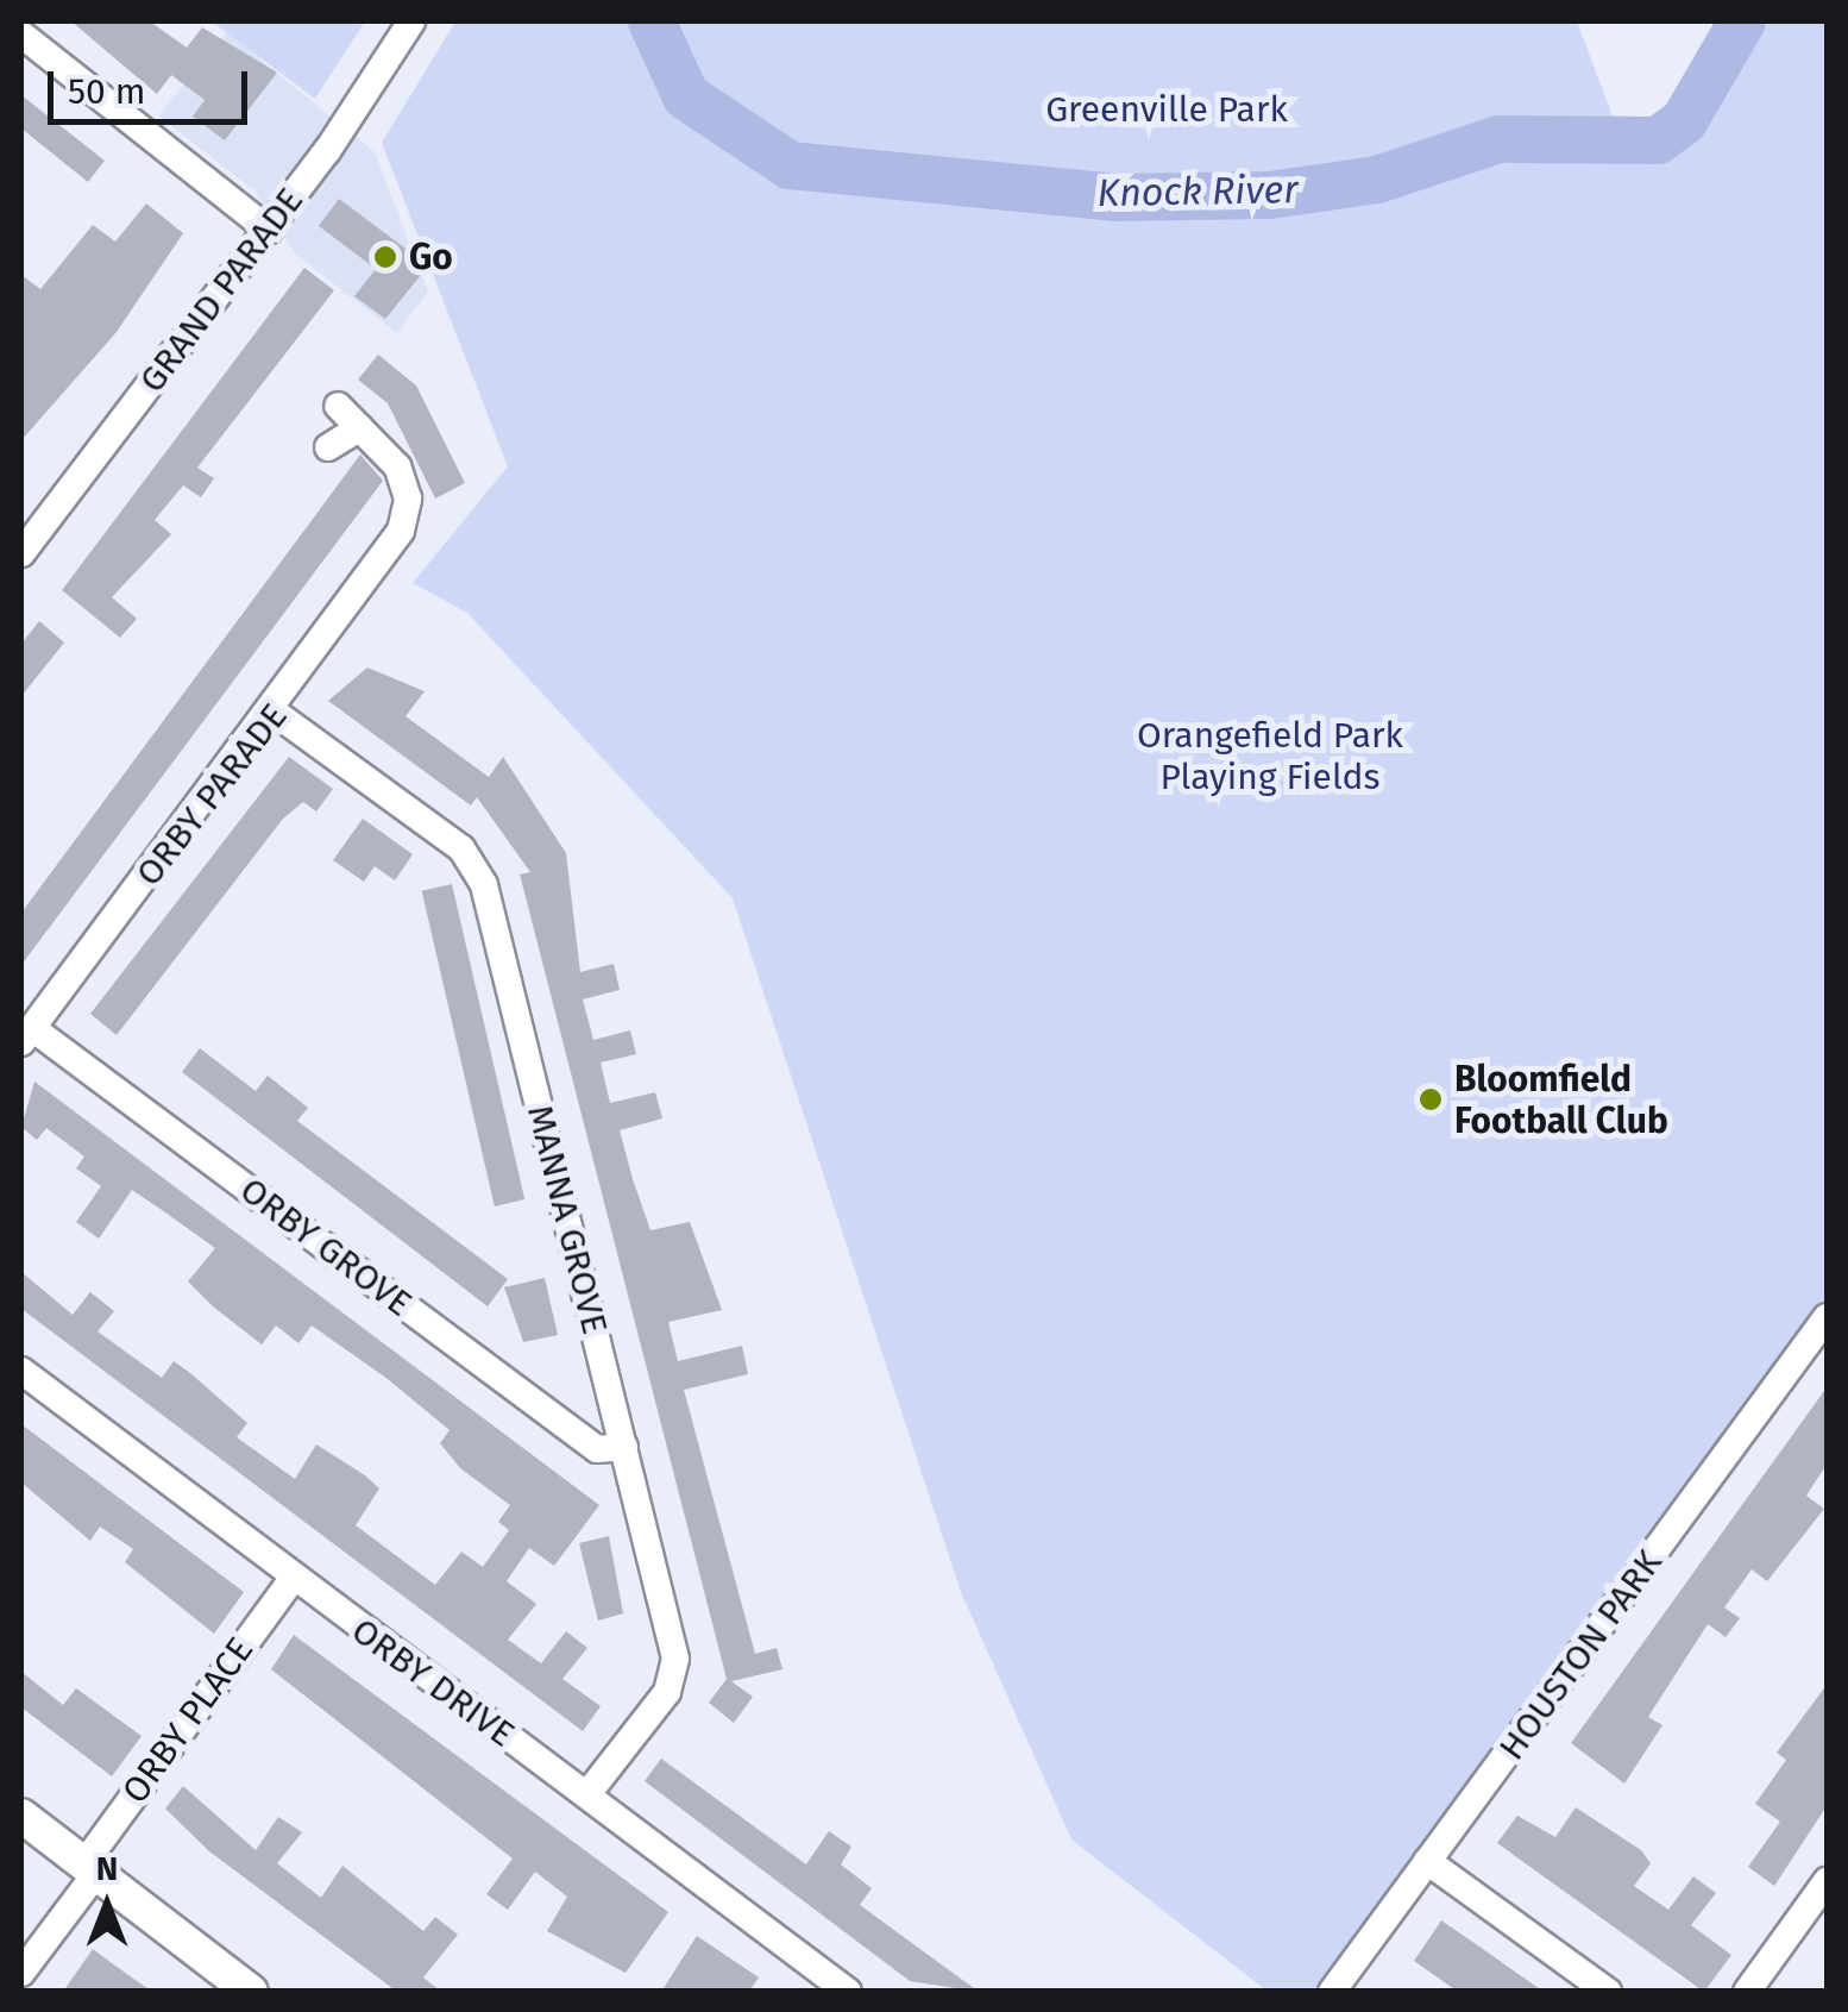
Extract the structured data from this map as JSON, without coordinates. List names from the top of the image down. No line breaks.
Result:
{"streets":{"street":["GRAND PARADE","ORBY PARADE","MANNA GROVE","ORBY GROVE","HOUSTON PARK","ORBY DRIVE","ORBY PLACE"]},"crossings":[["ORBY PARADE","MANNA GROVE"],["ORBY PARADE","ORBY GROVE"],["MANNA GROVE","ORBY GROVE"],["MANNA GROVE","ORBY DRIVE"],["ORBY DRIVE","ORBY PLACE"]],"water":["Knock River"],"parks":["Greenville Park","Orangefield Park Playing Fields"],"places":["Go","Bloomfield Football Club"],"scale_bar":"50 m","north":"top"}
